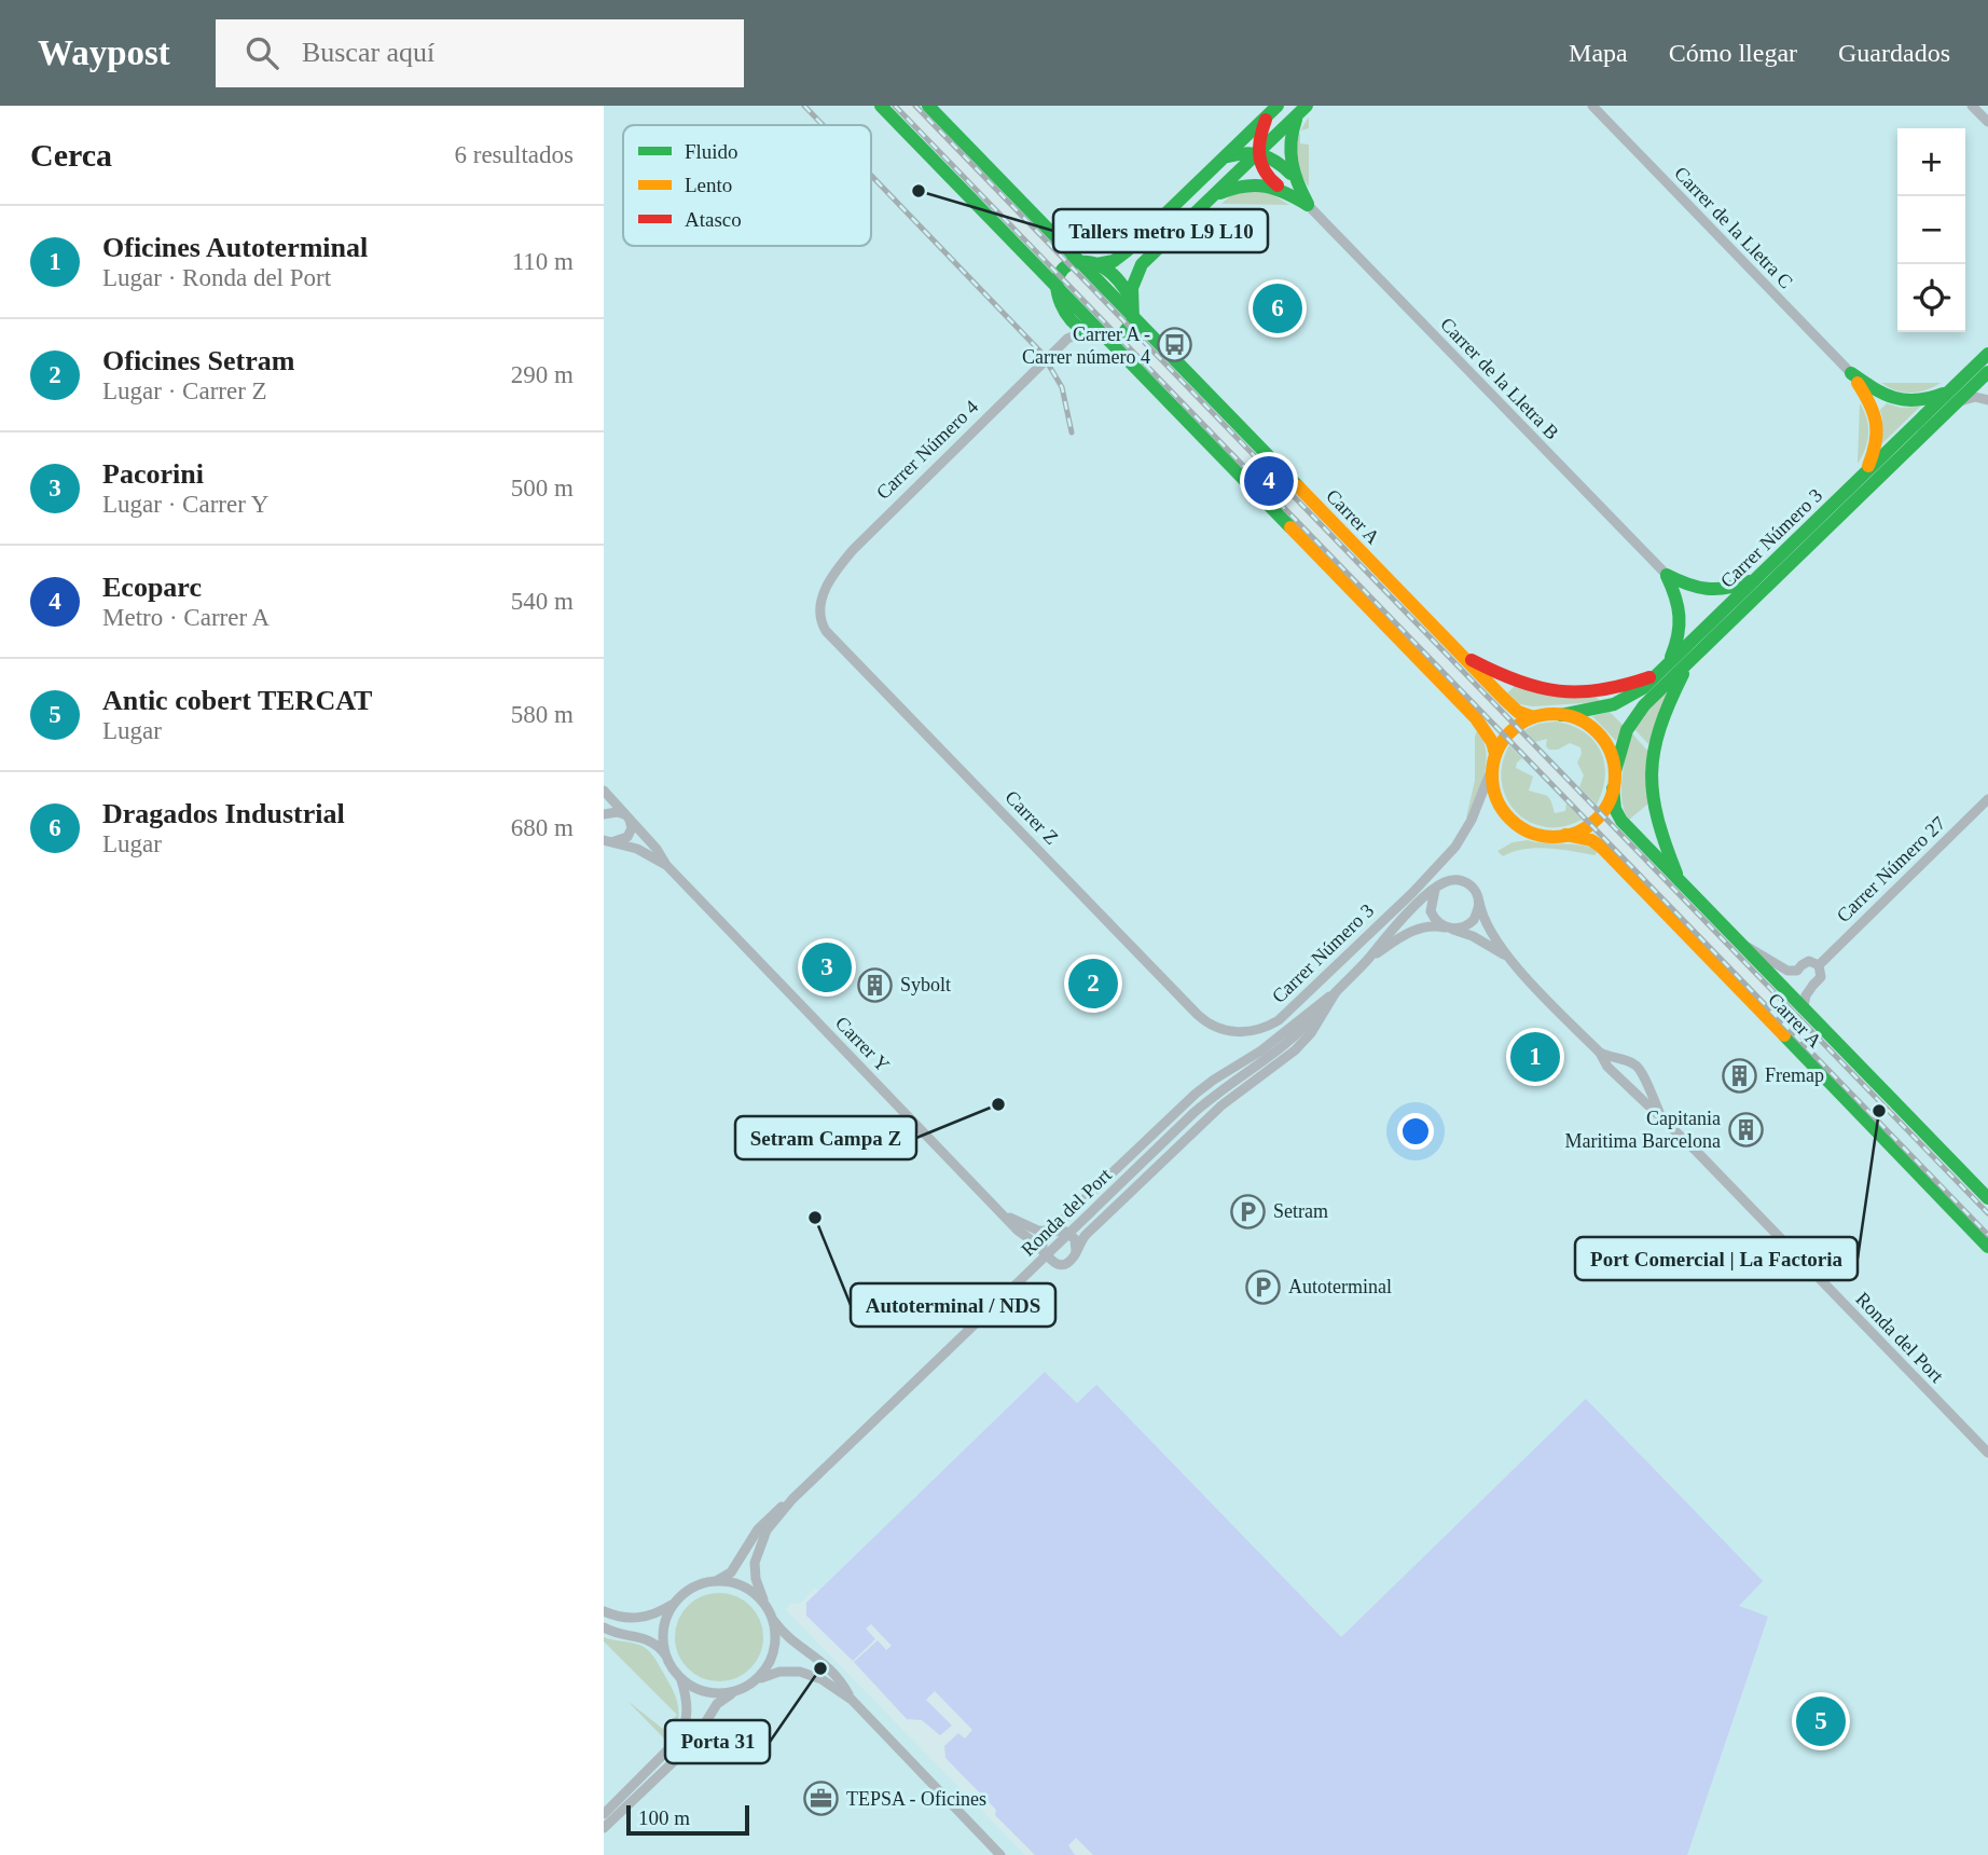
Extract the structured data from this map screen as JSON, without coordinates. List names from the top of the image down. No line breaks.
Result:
{"streets":{"main road":["Carrer A","Carrer Número 3"],"street":["Carrer de la Lletra C","Carrer de la Lletra B","Carrer Número 4","Carrer Z","Carrer Número 27","Carrer Y","Ronda del Port"]},"crossings":[["Carrer Número 4","Carrer Z"],["Carrer A","Carrer Número 3"],["Carrer Número 3","Carrer Z"],["Carrer Número 3","Ronda del Port"]],"places":{"other":["Tallers metro L9 L10","Setram Campa Z","Port Comercial | La Factoria","Autoterminal / NDS","Porta 31"],"bus stop":["Carrer A - Carrer número 4"],"building":["Sybolt","Fremap","Capitania Maritima Barcelona"],"parking":["Setram","Autoterminal"],"office":["TEPSA - Oficines"]},"legend":["Fluido","Lento","Atasco"],"scale_bar":"100 m","page":{"header":"Waypost","search":"Buscar aquí","nav":["Mapa","Cómo llegar","Guardados"],"heading":["Cerca","6 resultados"],"map_buttons":["+","−"],"list":[{"mark":"1","name":"Oficines Autoterminal","note":"Lugar · Ronda del Port","value":"110 m"},{"mark":"2","name":"Oficines Setram","note":"Lugar · Carrer Z","value":"290 m"},{"mark":"3","name":"Pacorini","note":"Lugar · Carrer Y","value":"500 m"},{"mark":"4","name":"Ecoparc","note":"Metro · Carrer A","value":"540 m"},{"mark":"5","name":"Antic cobert TERCAT","note":"Lugar","value":"580 m"},{"mark":"6","name":"Dragados Industrial","note":"Lugar","value":"680 m"}],"pins":["6","4","3","2","1","5"],"scale":"100 m"}}
